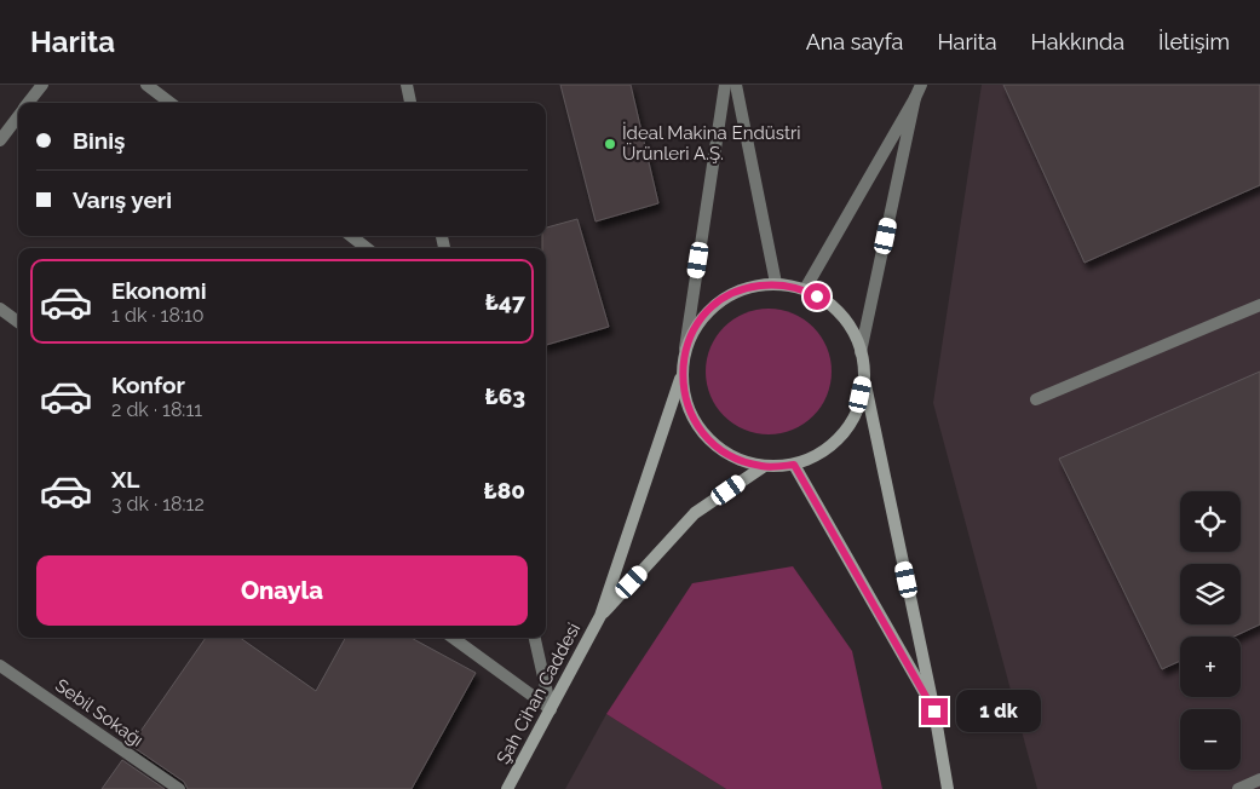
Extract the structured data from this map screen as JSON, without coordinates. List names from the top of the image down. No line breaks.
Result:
{"streets":{"main road":["Şah Cihan Caddesi"],"street":["Sebil Sokağı"]},"places":["İdeal Makina Endüstri Ürünleri A.Ş."],"page":{"header":"Harita","nav":["Ana sayfa","Harita","Hakkında","İletişim"],"banner":["Biniş","Varış yeri"],"list":[{"name":"Ekonomi","note":"1 dk · 18:10","value":"₺47"},{"name":"Konfor","note":"2 dk · 18:11","value":"₺63"},{"name":"XL","note":"3 dk · 18:12","value":"₺80"}],"map_buttons":["+","−"],"buttons":"Onayla","bubble":"1 dk"}}
